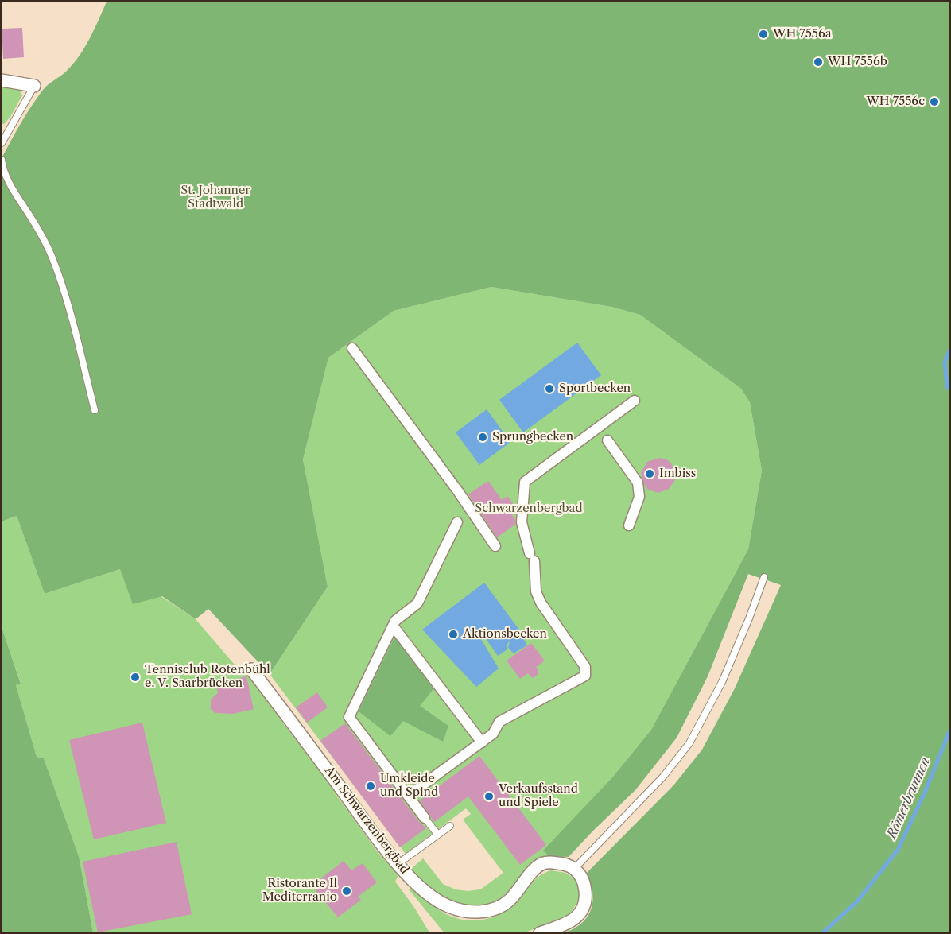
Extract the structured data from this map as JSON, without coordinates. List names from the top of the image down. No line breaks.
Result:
{"streets":{"street":["Am Schwarzenbergbad"]},"water":["Römerbrunnen"],"parks":["St. Johanner Stadtwald","Schwarzenbergbad"],"places":["WH 7556a","WH 7556b","WH 7556c","Sportbecken","Sprungbecken","Imbiss","Aktionsbecken","Tennisclub Rotenbühl e. V. Saarbrücken","Umkleide und Spind","Verkaufsstand und Spiele","Ristorante Il Mediterranio"]}
